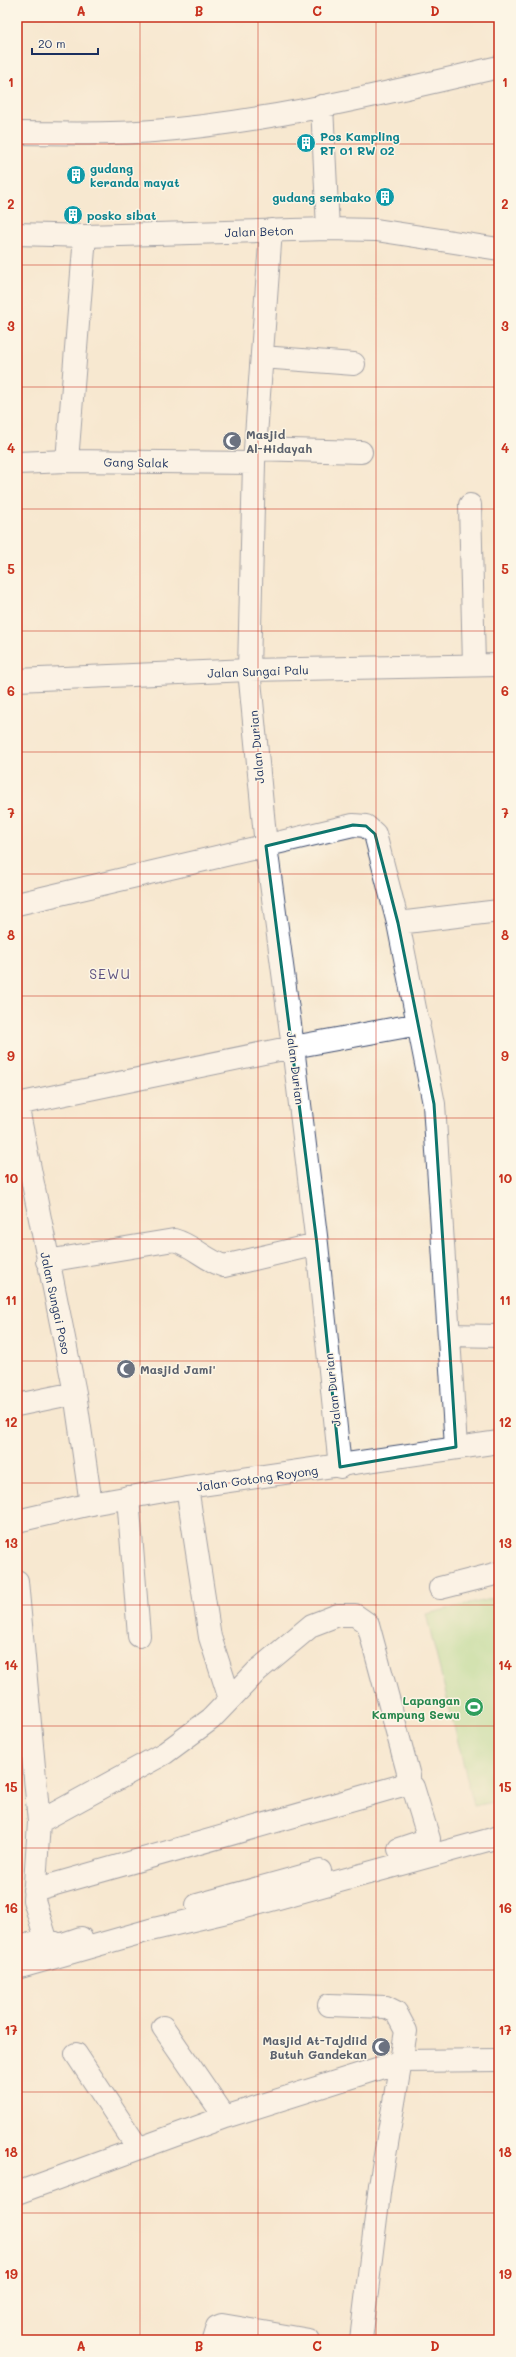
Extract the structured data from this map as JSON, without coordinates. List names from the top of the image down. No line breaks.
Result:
{"streets":{"street":["Jalan Beton","Gang Salak","Jalan Sungai Palu","Jalan Durian","Jalan Sungai Poso","Jalan Gotong Royong"]},"crossings":[["Jalan Beton","Jalan Durian"],["Gang Salak","Jalan Durian"],["Jalan Sungai Palu","Jalan Durian"],["Jalan Durian","Jalan Gotong Royong"],["Jalan Sungai Poso","Jalan Gotong Royong"]],"districts":["SEWU"],"places":{"building":["Pos Kampling RT 01 RW 02","gudang keranda mayat","gudang sembako","posko sibat"],"mosque":["Masjid Al-Hidayah","Masjid Jami'","Masjid At-Tajdiid Butuh Gandekan"],"sports":["Lapangan Kampung Sewu"]},"scale_bar":"20 m","grid":{"columns":["A","B","C","D"],"rows":["1","2","3","4","5","6","7","8","9","10","11","12","13","14","15","16","17","18","19"]}}
